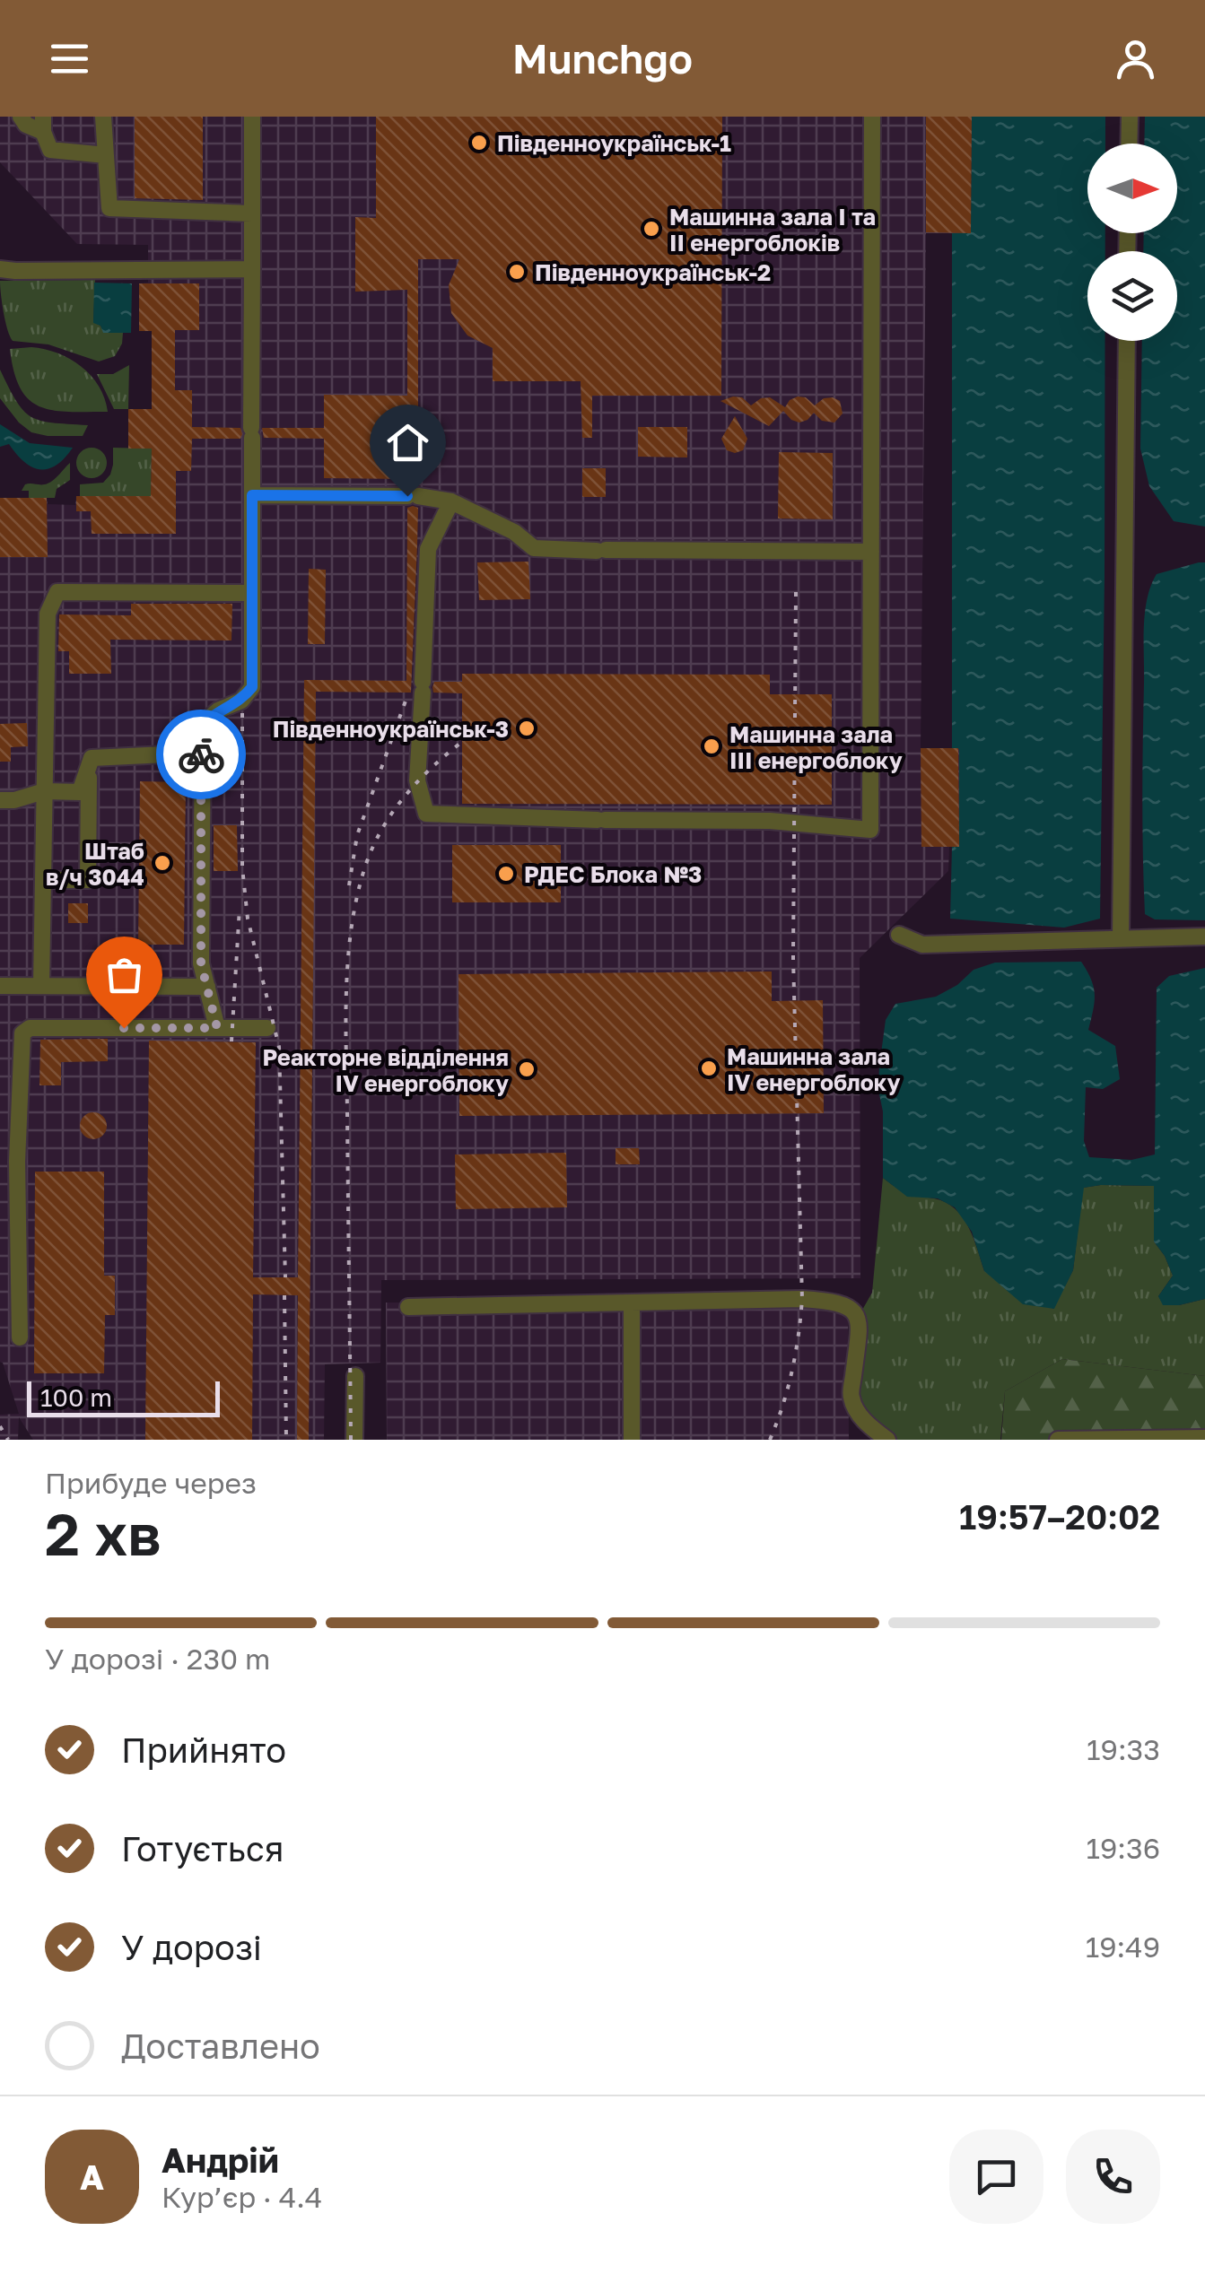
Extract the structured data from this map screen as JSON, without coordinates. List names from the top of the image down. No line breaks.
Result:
{"places":["Південноукраїнськ-1","Машинна зала I та II енергоблоків","Південноукраїнськ-2","Південноукраїнськ-3","Машинна зала III енергоблоку","Штаб в/ч 3044","РДЕС Блока №3","Машинна зала IV енергоблоку","Реакторне відділення IV енергоблоку"],"scale_bar":"100 m","north":"right","page":{"header":"Munchgo","scale":"100 m","heading":["2 хв","Прибуде через","19:57–20:02"],"panel":["Андрій","Кур’єр · 4.4"],"bar":"У дорозі · 230 m","list":[["Прийнято","19:33"],["Готується","19:36"],["У дорозі","19:49"],"Доставлено"],"round":"А"}}
